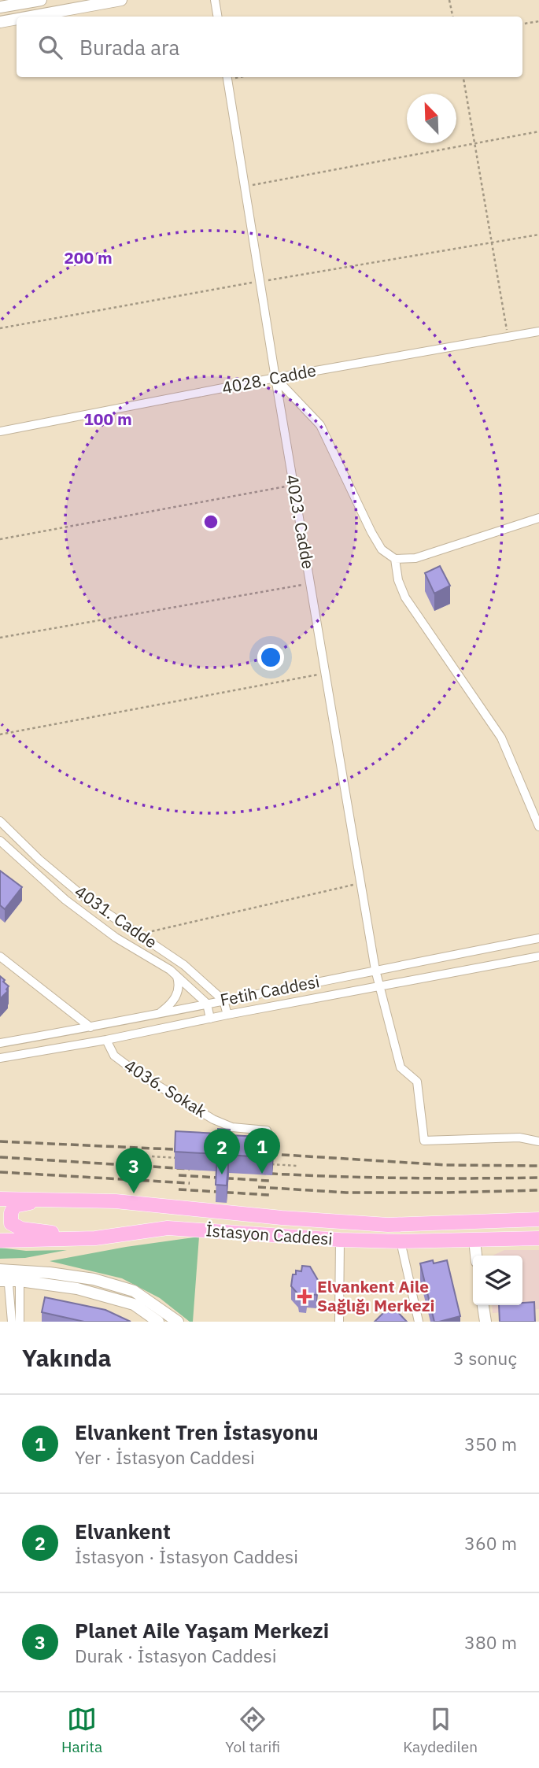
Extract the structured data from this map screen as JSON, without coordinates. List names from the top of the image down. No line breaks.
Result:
{"streets":{"main road":["İstasyon Caddesi"],"street":["4028. Cadde","4023. Cadde","4031. Cadde","Fetih Caddesi","4036. Sokak"]},"crossings":[["4028. Cadde","4023. Cadde"],["4023. Cadde","Fetih Caddesi"],["4031. Cadde","Fetih Caddesi"],["Fetih Caddesi","4036. Sokak"]],"places":{"health":["Elvankent Aile Sağlığı Merkezi"]},"north":"top left","page":{"search":"Burada ara","pins":["1","2","3"],"heading":["Yakında","3 sonuç"],"list":[{"mark":"1","name":"Elvankent Tren İstasyonu","note":"Yer · İstasyon Caddesi","value":"350 m"},{"mark":"2","name":"Elvankent","note":"İstasyon · İstasyon Caddesi","value":"360 m"},{"mark":"3","name":"Planet Aile Yaşam Merkezi","note":"Durak · İstasyon Caddesi","value":"380 m"}],"nav":["Harita","Yol tarifi","Kaydedilen"]},"rings":["200 m","100 m"]}
